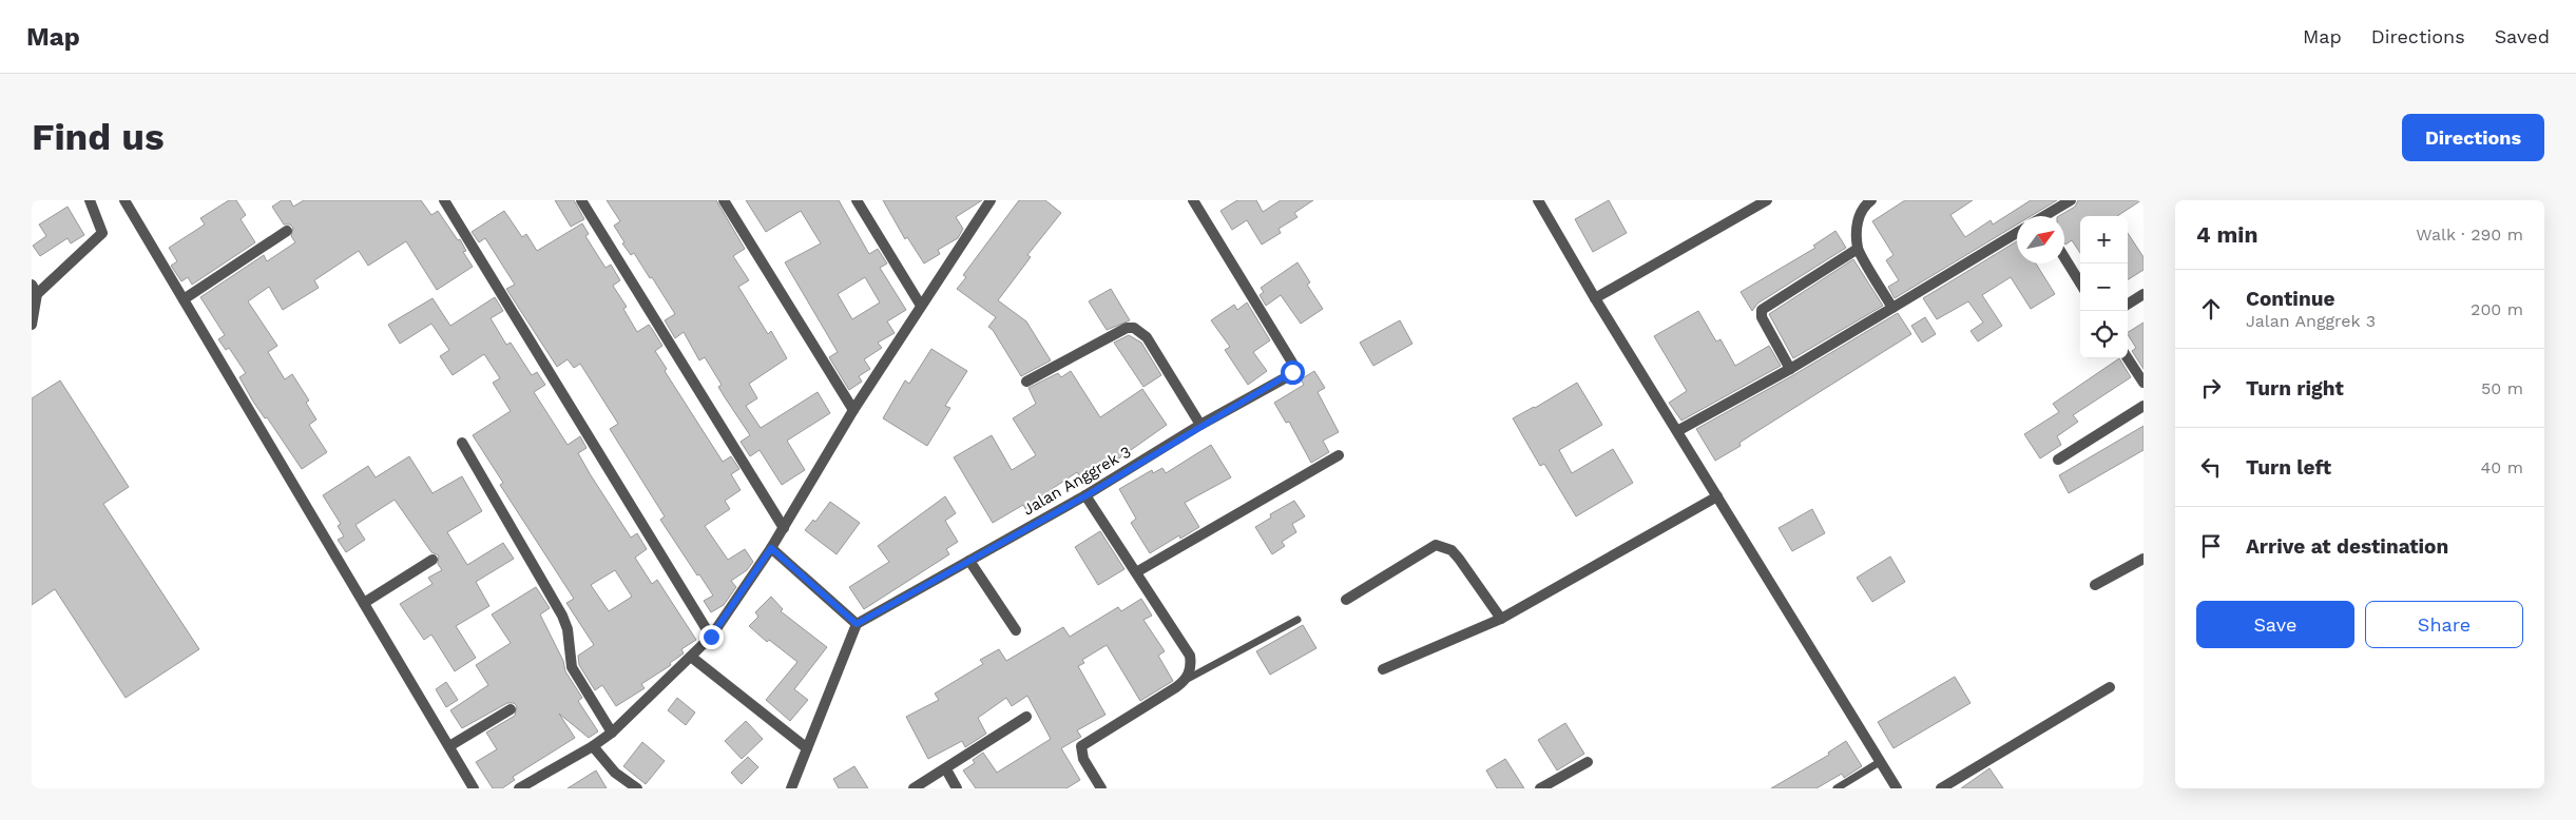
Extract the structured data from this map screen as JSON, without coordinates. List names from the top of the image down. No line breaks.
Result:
{"streets":{"street":["Jalan Anggrek 3"]},"north":"top right","page":{"header":"Map","nav":["Map","Directions","Saved"],"buttons":["Directions",["Save","Share"]],"title":"Find us","heading":["4 min","Walk · 290 m"],"map_buttons":["+","−"],"list":[["Continue","Jalan Anggrek 3","200 m"],["Turn right","50 m"],["Turn left","40 m"],"Arrive at destination"]}}
